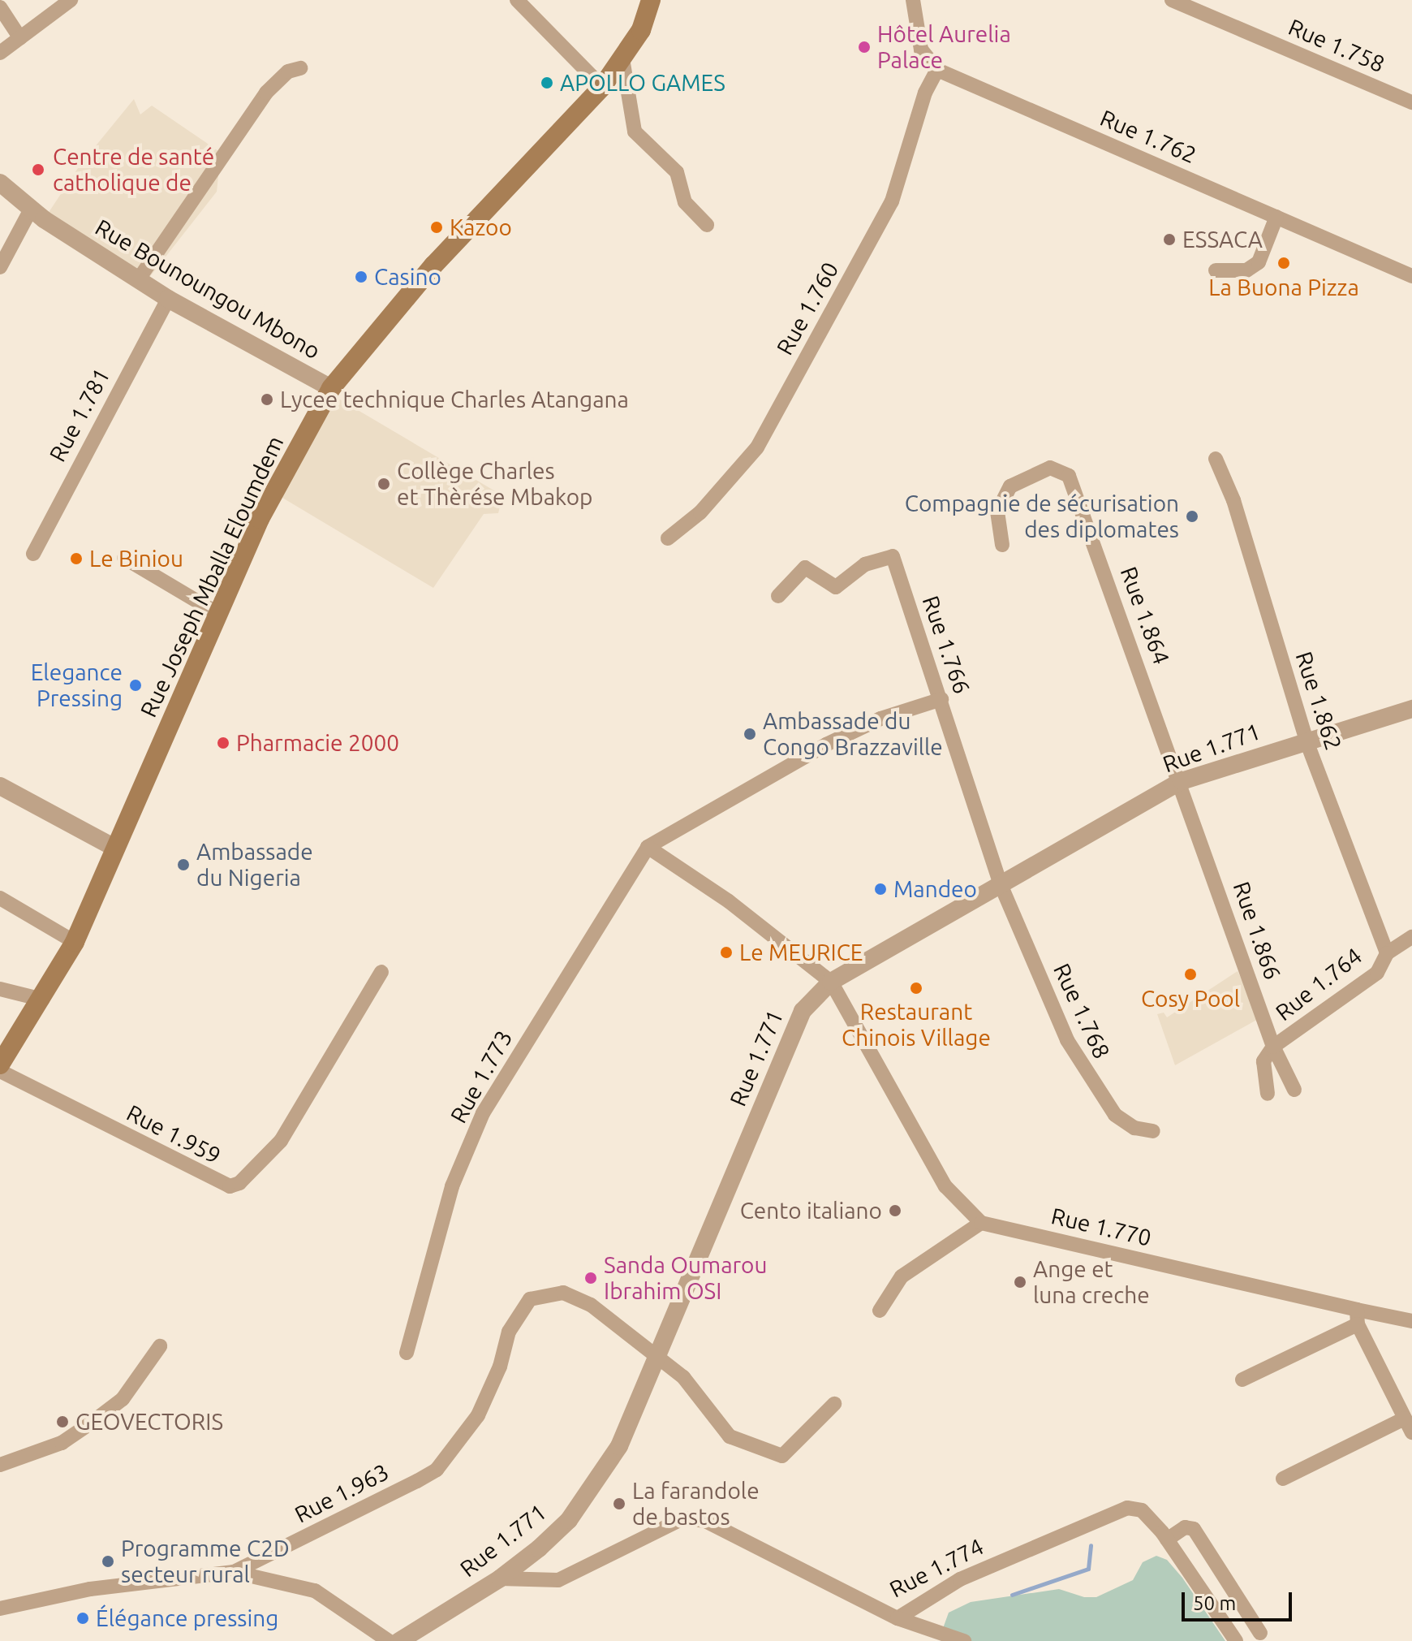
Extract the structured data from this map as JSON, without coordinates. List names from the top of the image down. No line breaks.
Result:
{"streets":{"main road":["Rue Joseph Mballa Eloumdem"],"street":["Rue 1.758","Rue 1.762","Rue Bounoungou Mbono","Rue 1.760","Rue 1.781","Rue 1.864","Rue 1.766","Rue 1.862","Rue 1.771","Rue 1.866","Rue 1.764","Rue 1.768","Rue 1.773","Rue 1.959","Rue 1.770","Rue 1.963","Rue 1.774"]},"crossings":[["Rue 1.762","Rue 1.760"],["Rue Bounoungou Mbono","Rue 1.781"],["Rue Bounoungou Mbono","Rue Joseph Mballa Eloumdem"],["Rue 1.864","Rue 1.771"],["Rue 1.864","Rue 1.866"],["Rue 1.766","Rue 1.771"],["Rue 1.766","Rue 1.768"],["Rue 1.766","Rue 1.773"],["Rue 1.862","Rue 1.771"],["Rue 1.862","Rue 1.764"],["Rue 1.771","Rue 1.866"],["Rue 1.771","Rue 1.768"],["Rue 1.771","Rue 1.963"],["Rue 1.771","Rue 1.774"],["Rue 1.866","Rue 1.764"]],"places":["Hôtel Aurelia Palace","APOLLO GAMES","Centre de santé catholique de","Kazoo","ESSACA","La Buona Pizza","Casino","Lycee technique Charles Atangana","Collège Charles et Thèrése Mbakop","Compagnie de sécurisation des diplomates","Le Biniou","Elegance Pressing","Ambassade du Congo Brazzaville","Pharmacie 2000","Ambassade du Nigeria","Mandeo","Le MEURICE","Cosy Pool","Restaurant Chinois Village","Cento italiano","Sanda Oumarou Ibrahim OSI","Ange et luna creche","GEOVECTORIS","La farandole de bastos","Programme C2D secteur rural","Élégance pressing"],"scale_bar":"50 m"}
